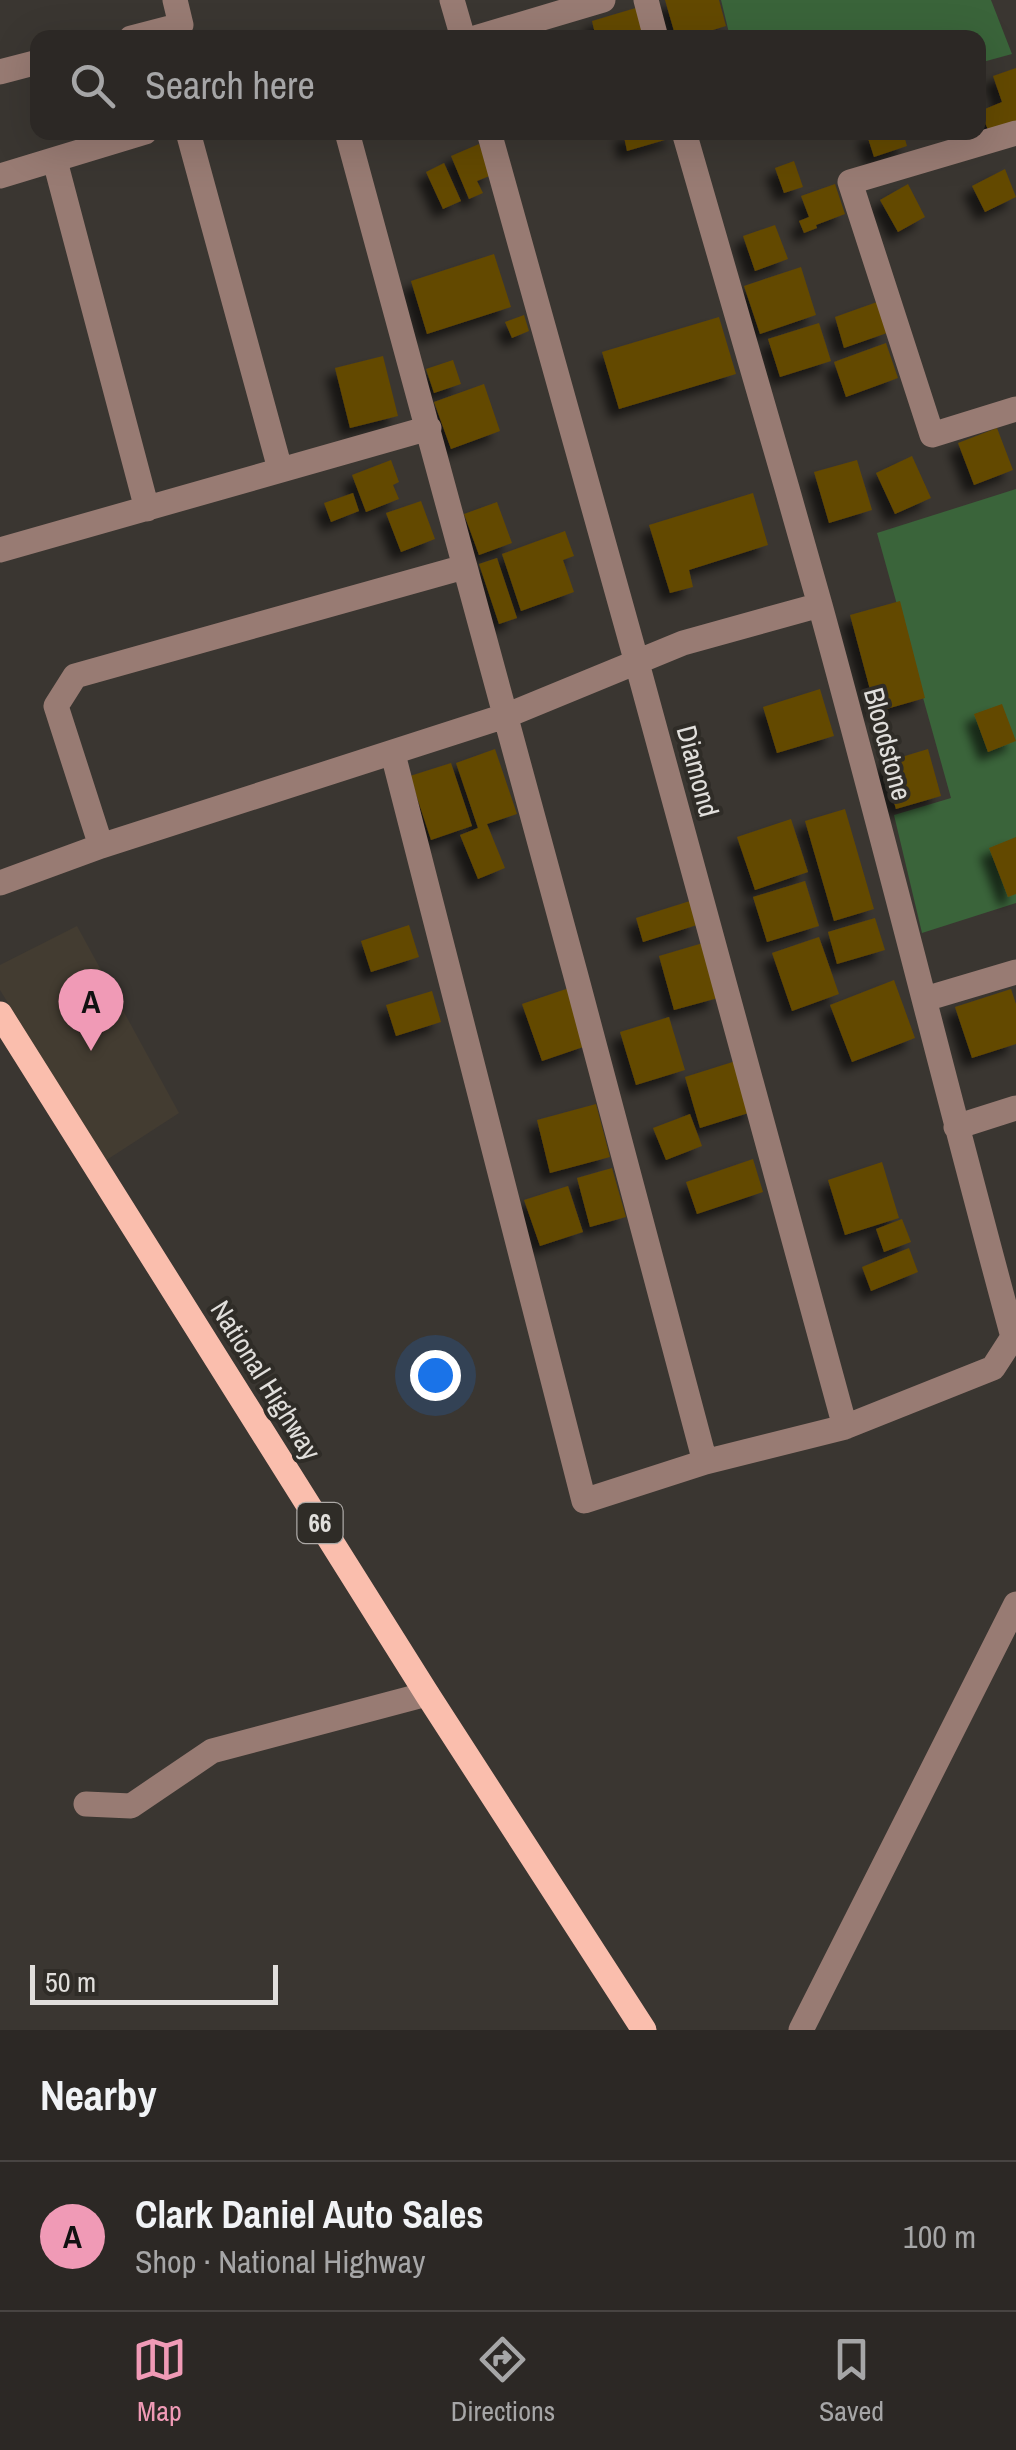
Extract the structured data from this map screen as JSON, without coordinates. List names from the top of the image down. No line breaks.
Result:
{"streets":{"main road":["National Highway","66"],"street":["Bloodstone","Diamond"]},"crossings":[["Bloodstone","Diamond"]],"scale_bar":"50 m","page":{"search":"Search here","pins":"A","scale":"50 m","heading":"Nearby","list":[{"mark":"A","name":"Clark Daniel Auto Sales","note":"Shop · National Highway","value":"100 m"}],"nav":["Map","Directions","Saved"]}}
